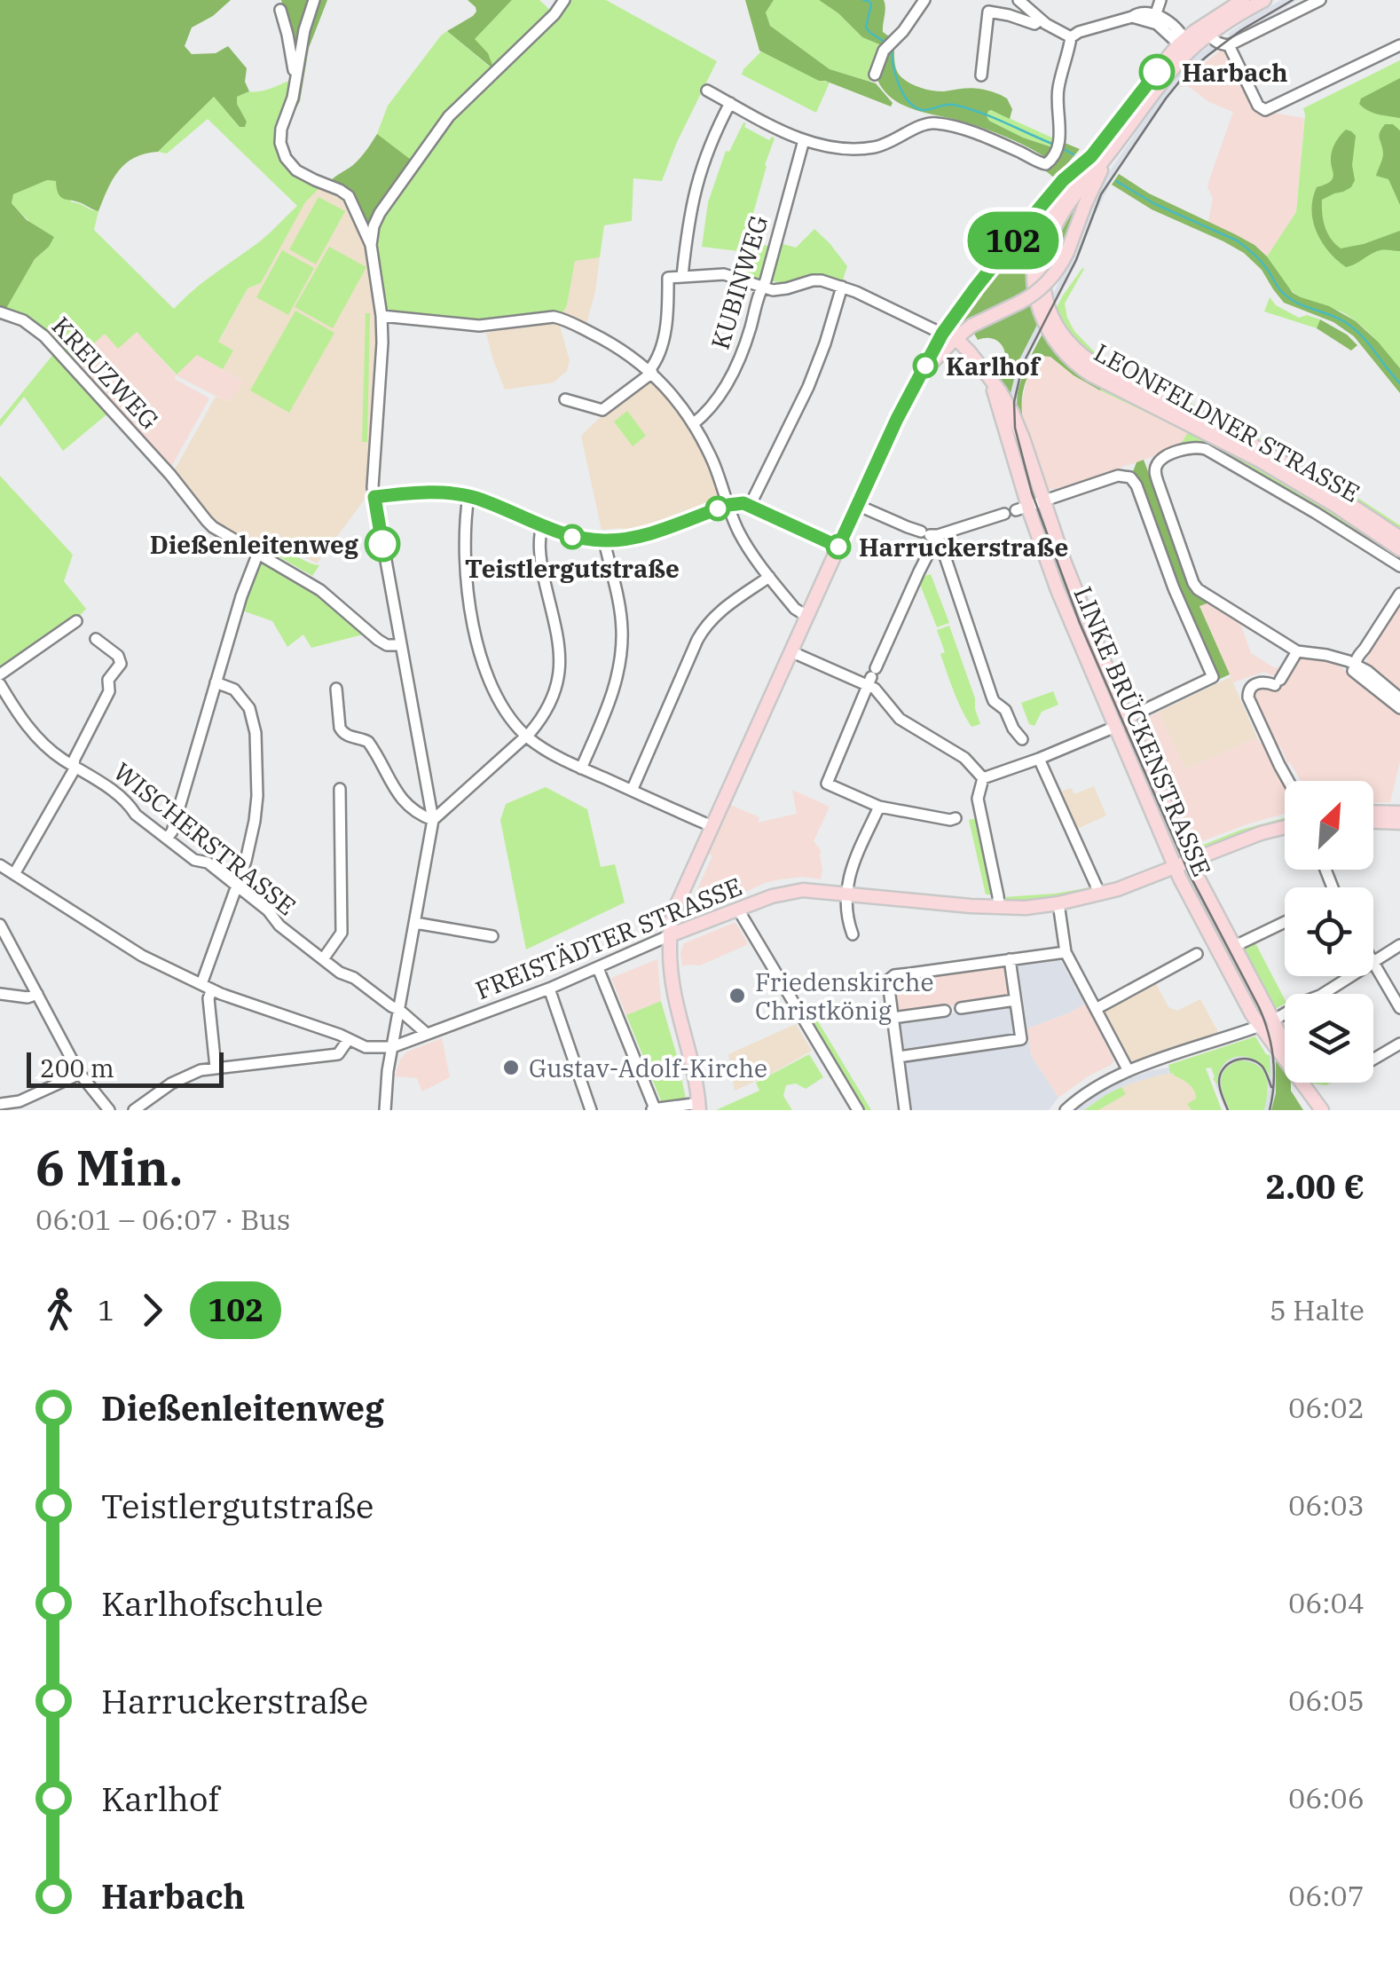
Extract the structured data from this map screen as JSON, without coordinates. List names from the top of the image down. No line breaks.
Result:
{"streets":{"main road":["LEONFELDNER STRASSE","LINKE BRÜCKENSTRASSE","FREISTÄDTER STRASSE"],"street":["KUBINWEG","KREUZWEG","WISCHERSTRASSE"]},"crossings":[["LINKE BRÜCKENSTRASSE","FREISTÄDTER STRASSE"],["WISCHERSTRASSE","FREISTÄDTER STRASSE"]],"places":["Harbach","Karlhof","Teistlergutstraße","Dießenleitenweg","Harruckerstraße","Friedenskirche Christkönig","Gustav-Adolf-Kirche"],"lines":["bus line 102"],"scale_bar":"200 m","north":"top right","page":{"on_map":"102","scale":"200 m","heading":["6 Min.","06:01 – 06:07 · Bus","2.00 €"],"legs":["1","102","5 Halte"],"list":[{"name":"Dießenleitenweg","value":"06:02"},{"name":"Teistlergutstraße","value":"06:03"},{"name":"Karlhofschule","value":"06:04"},{"name":"Harruckerstraße","value":"06:05"},{"name":"Karlhof","value":"06:06"},{"name":"Harbach","value":"06:07"}]}}
